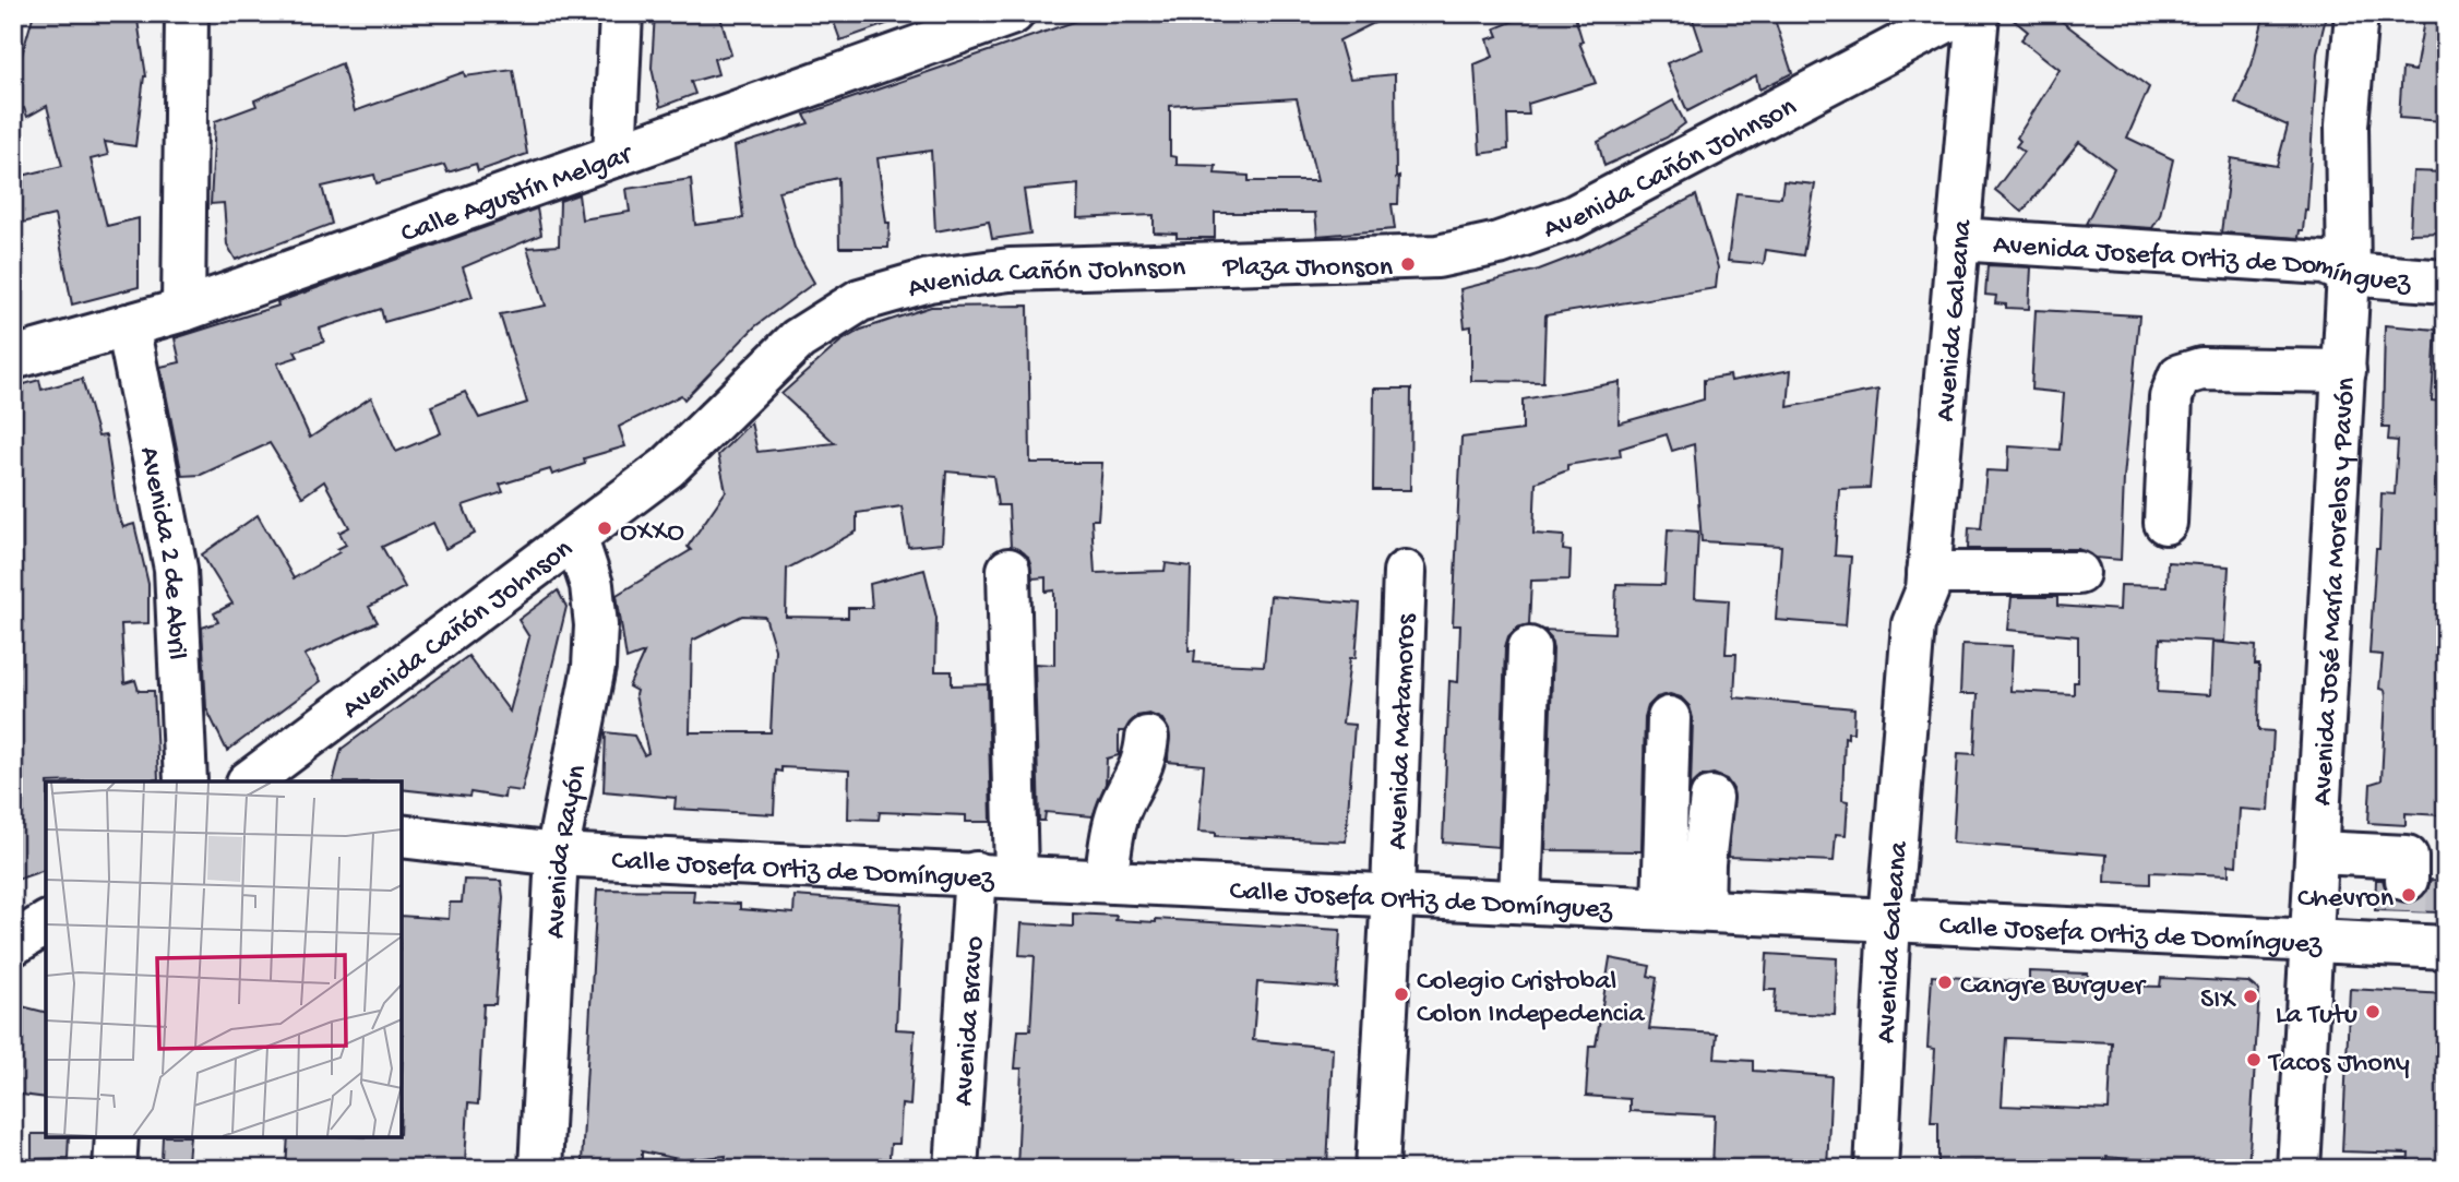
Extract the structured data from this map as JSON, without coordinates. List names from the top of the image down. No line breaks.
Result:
{"streets":{"street":["Avenida Cañón Johnson","Calle Agustín Melgar","Avenida Josefa Ortiz de Domínguez","Avenida Galeana","Avenida 2 de Abril","Avenida José María Morelos y Pavón","Avenida Matamoros","Avenida Rayón","Calle Josefa Ortiz de Domínguez","Avenida Bravo"]},"crossings":[["Avenida Cañón Johnson","Avenida Galeana"],["Avenida Cañón Johnson","Avenida Rayón"],["Calle Agustín Melgar","Avenida 2 de Abril"],["Avenida Josefa Ortiz de Domínguez","Avenida Galeana"],["Avenida Josefa Ortiz de Domínguez","Avenida José María Morelos y Pavón"],["Avenida Galeana","Calle Josefa Ortiz de Domínguez"],["Avenida José María Morelos y Pavón","Calle Josefa Ortiz de Domínguez"],["Avenida Matamoros","Calle Josefa Ortiz de Domínguez"],["Avenida Rayón","Calle Josefa Ortiz de Domínguez"],["Calle Josefa Ortiz de Domínguez","Avenida Bravo"]],"places":["Plaza Jhonson","OXXO","Chevron","Cangre Burguer","Colegio Cristobal Colon Indepedencia","SIX","La Tutu","Tacos Jhony"]}
